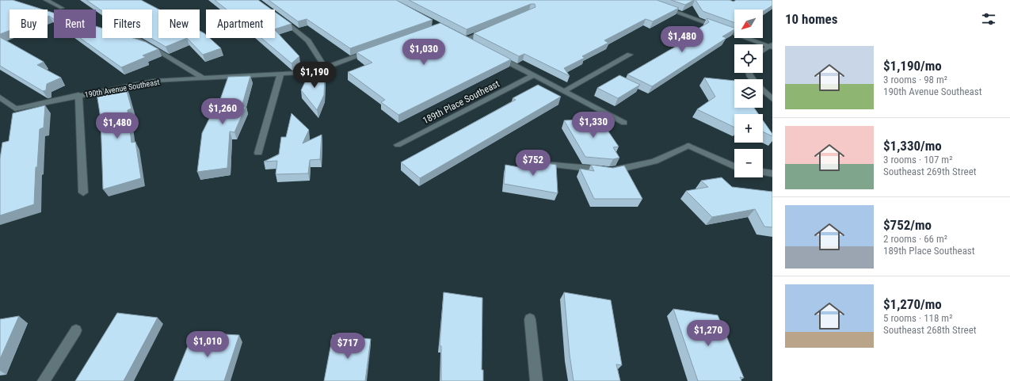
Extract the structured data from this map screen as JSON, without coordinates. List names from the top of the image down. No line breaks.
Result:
{"streets":{"street":["190th Avenue Southeast","189th Place Southeast"]},"north":"bottom left","page":{"heading":"10 homes","map_buttons":["+","−"],"chip":["Buy","Rent","Filters","New","Apartment"],"price":["$1,480","$1,030","$1,190","$1,260","$1,330","$1,480","$752","$1,270","$1,010","$717"],"list":[{"name":"$1,190/mo","note":"3 rooms · 98 m² · 190th Avenue Southeast"},{"name":"$1,330/mo","note":"3 rooms · 107 m² · Southeast 269th Street"},{"name":"$752/mo","note":"2 rooms · 66 m² · 189th Place Southeast"},{"name":"$1,270/mo","note":"5 rooms · 118 m² · Southeast 268th Street"}]}}
